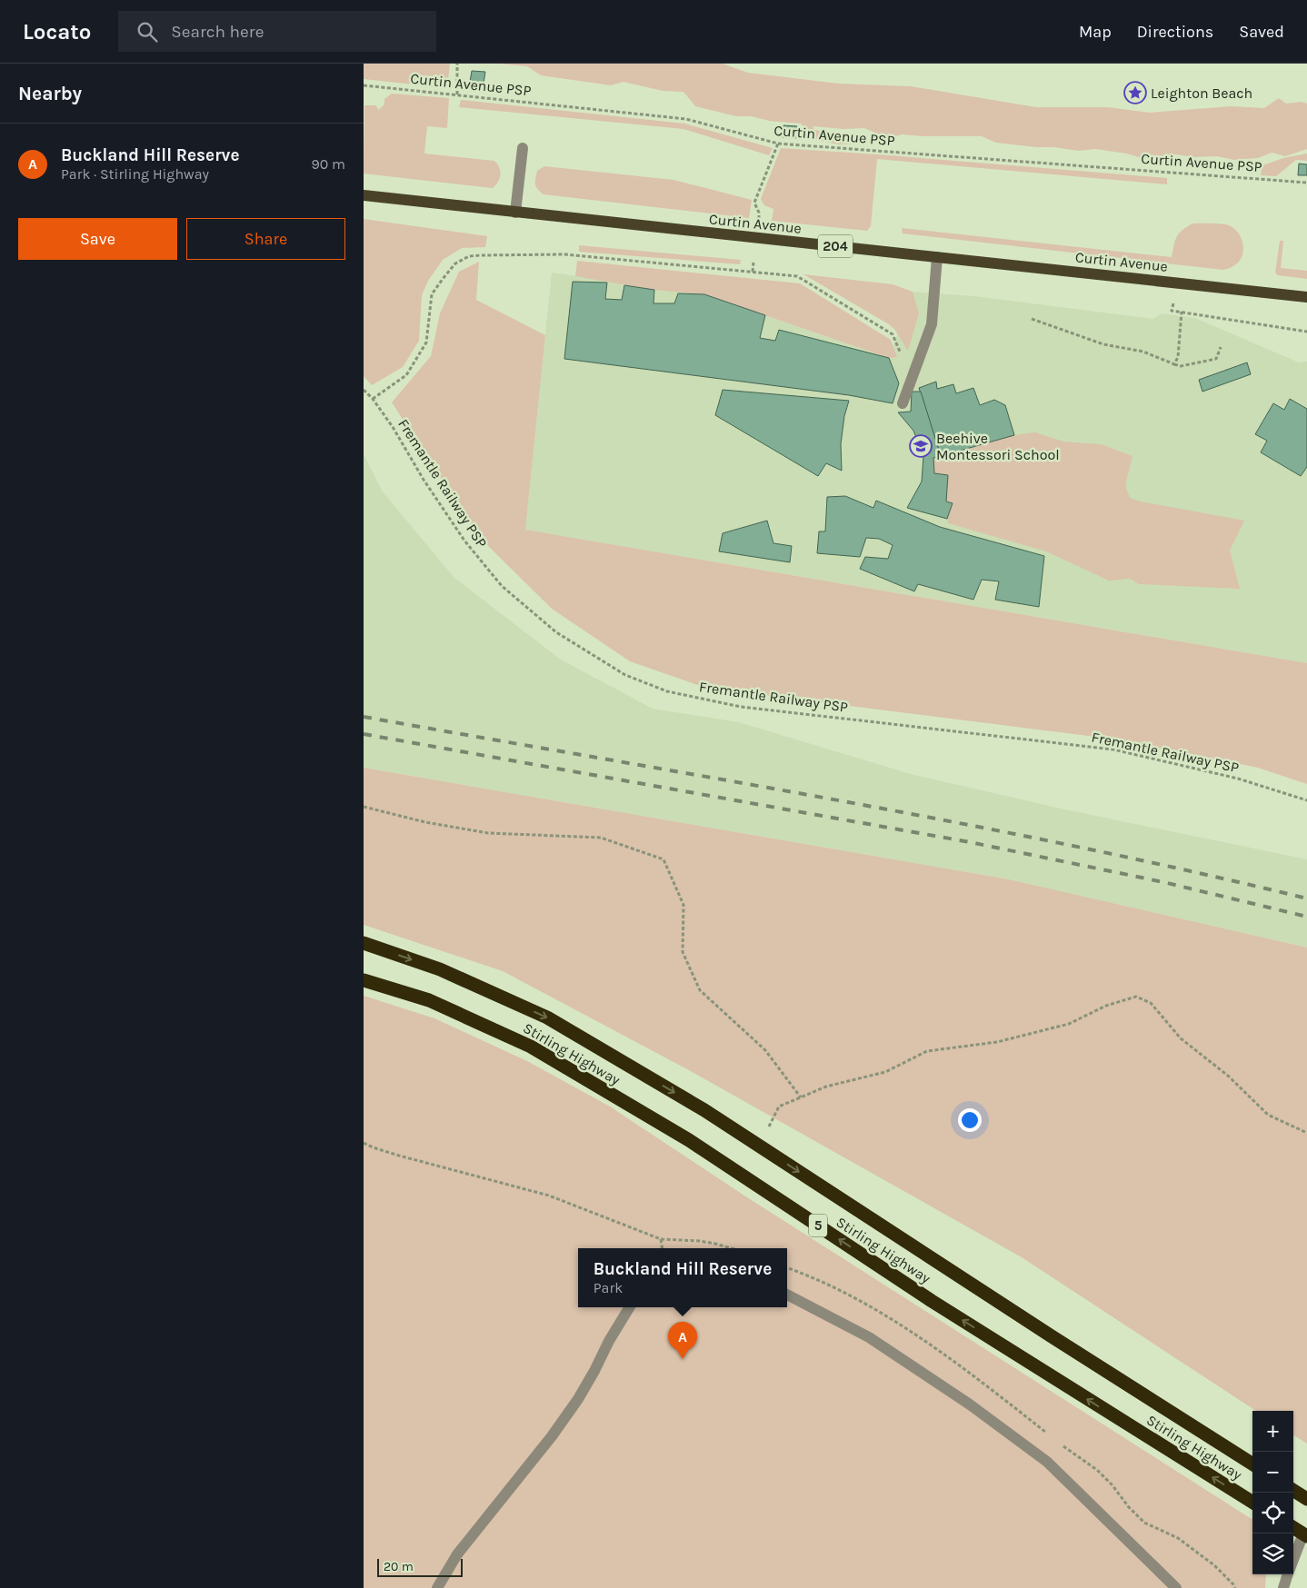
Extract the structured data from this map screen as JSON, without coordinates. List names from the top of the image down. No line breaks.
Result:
{"streets":{"highway":["Stirling Highway","5"],"main road":["Curtin Avenue","204"],"path":["Curtin Avenue PSP","Fremantle Railway PSP"]},"places":{"place":["Leighton Beach"],"school or university":["Beehive Montessori School"]},"scale_bar":"20 m","page":{"header":"Locato","search":"Search here","nav":["Map","Directions","Saved"],"heading":"Nearby","list":[{"mark":"A","name":"Buckland Hill Reserve","note":"Park · Stirling Highway","value":"90 m"}],"buttons":["Save","Share"],"popup":["Buckland Hill Reserve","Park"],"pins":"A","map_buttons":["+","−"],"scale":"20 m"}}
